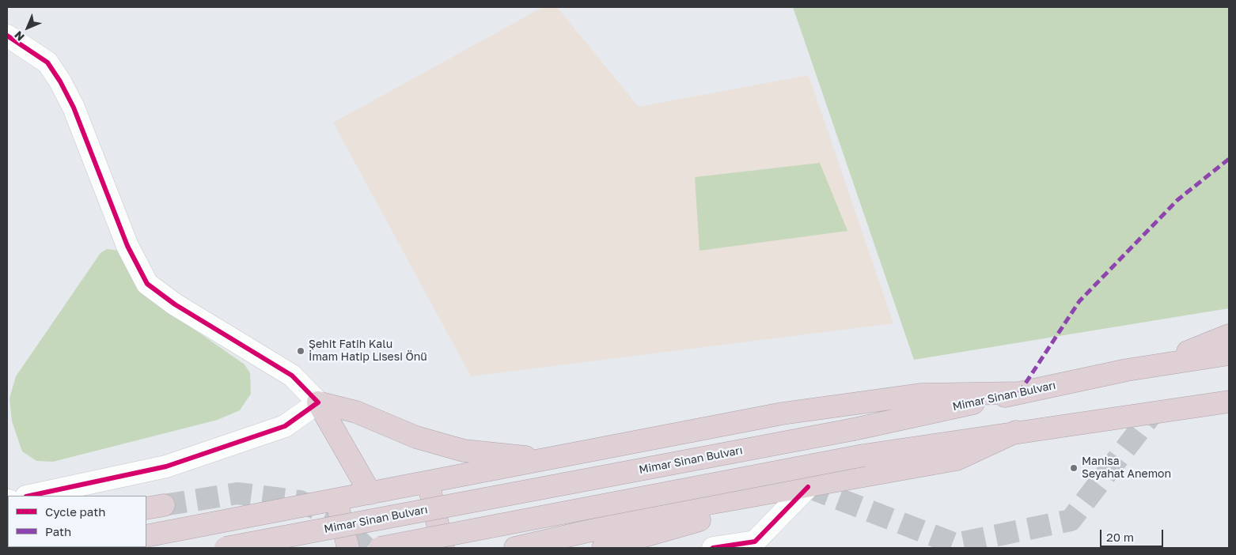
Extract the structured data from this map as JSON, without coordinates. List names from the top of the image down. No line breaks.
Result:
{"streets":{"highway":["Mimar Sinan Bulvarı"]},"places":["Şehit Fatih Kalu İmam Hatip Lisesi Önü","Manisa Seyahat Anemon"],"legend":["Cycle path","Path"],"scale_bar":"20 m","north":"bottom left"}
